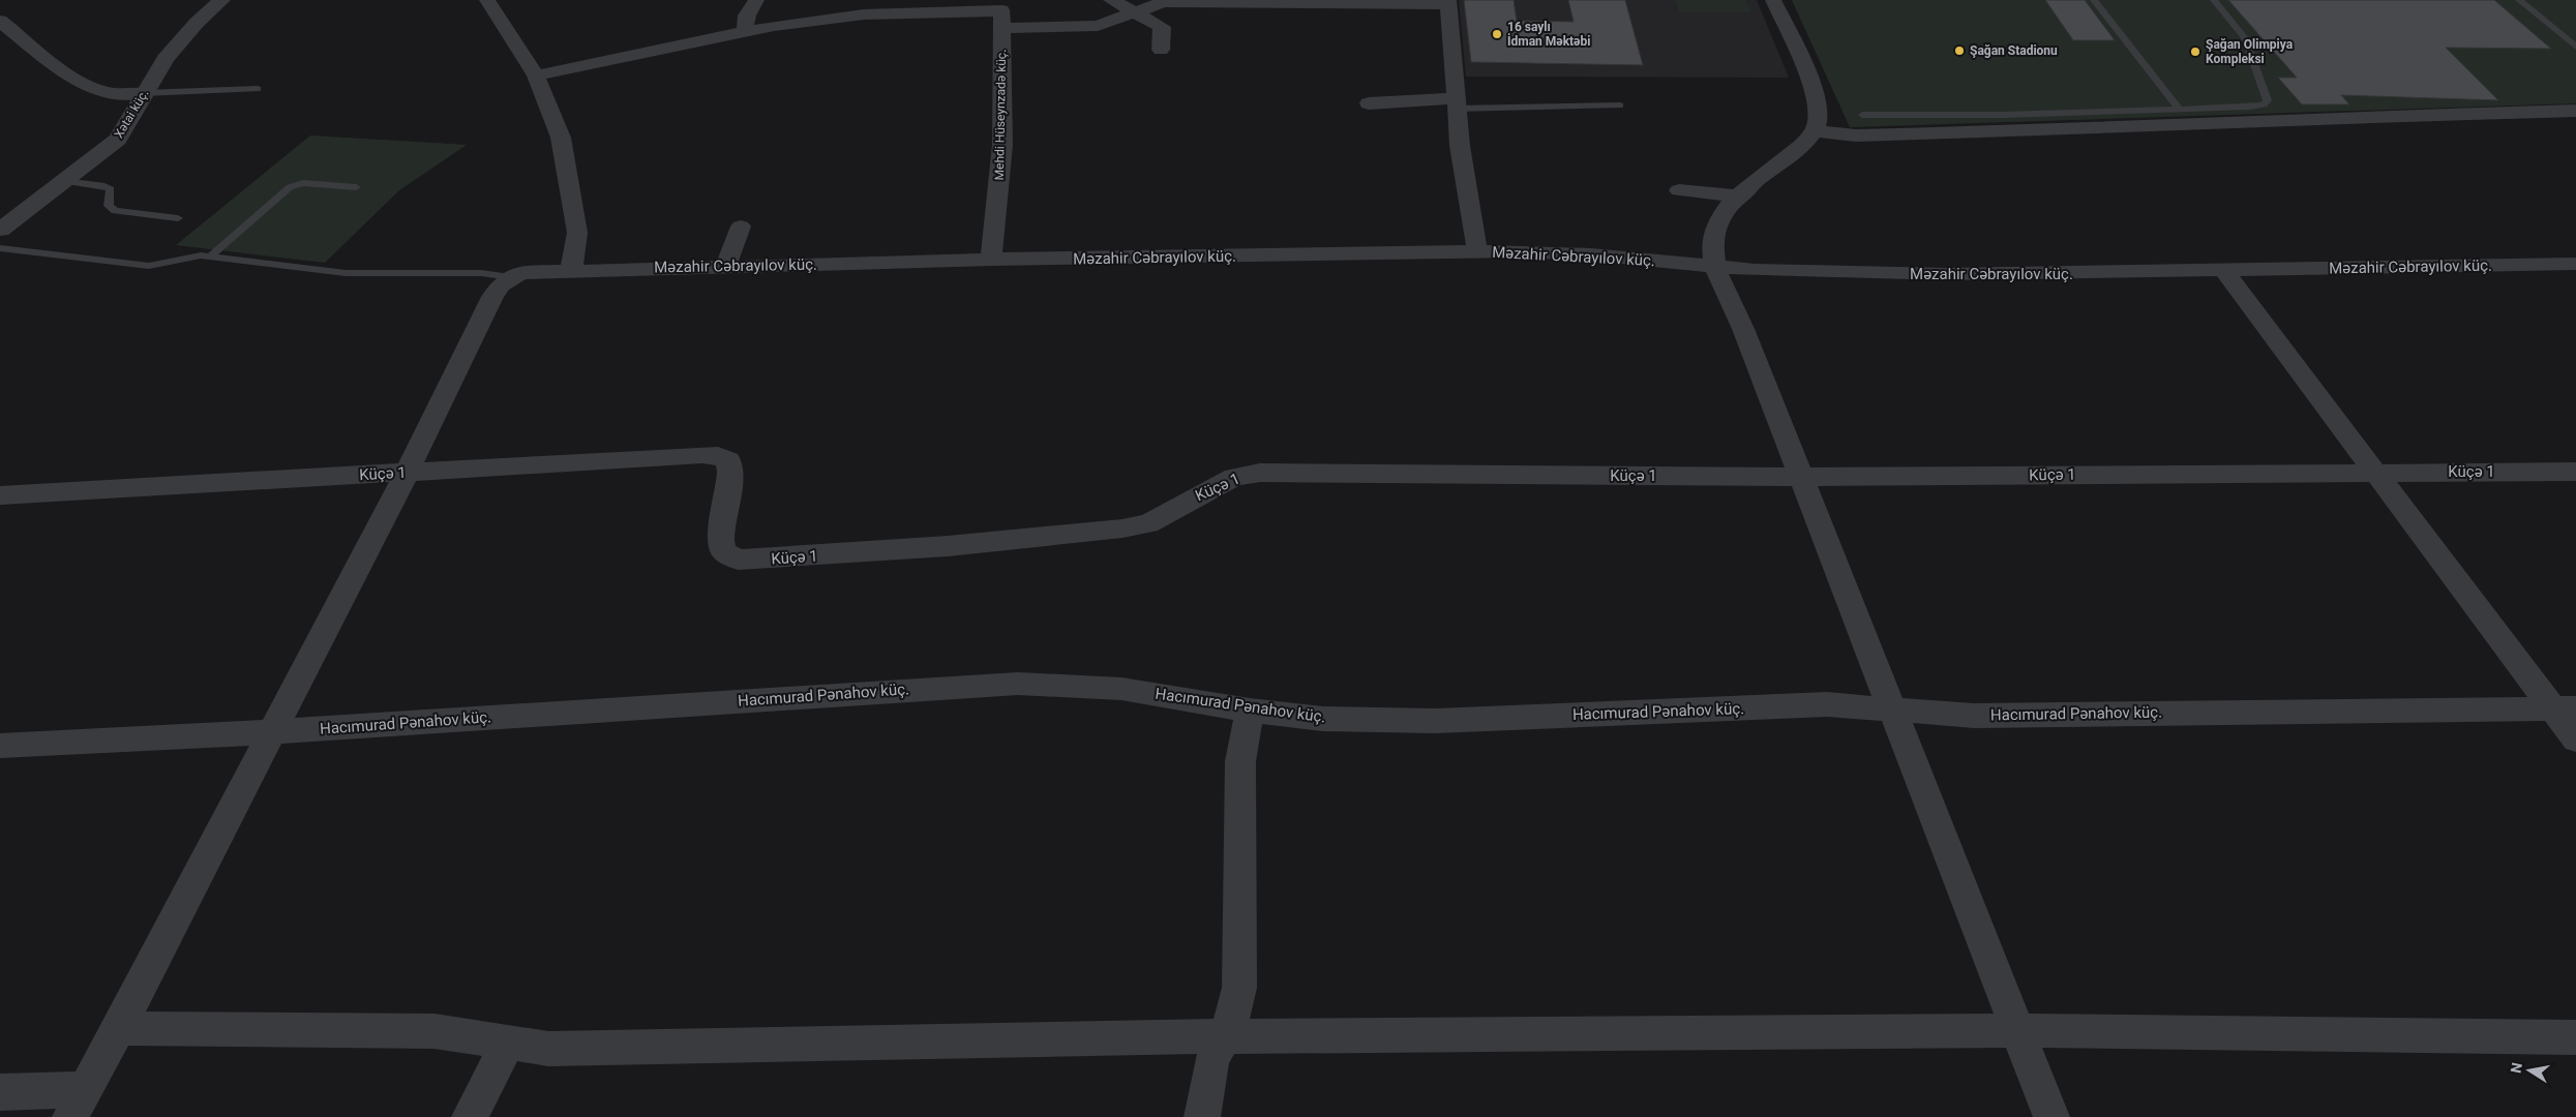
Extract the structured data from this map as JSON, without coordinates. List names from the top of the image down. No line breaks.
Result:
{"streets":{"street":["Xətai küç.","Mehdi Hüseynzadə küç.","Məzahir Cəbrayılov küç.","Küçə 1","Hacımurad Pənahov küç."]},"crossings":[["Mehdi Hüseynzadə küç.","Məzahir Cəbrayılov küç."]],"places":["16 saylı İdman Məktəbi","Şağan Stadionu","Şağan Olimpiya Kompleksi"],"north":"left"}
